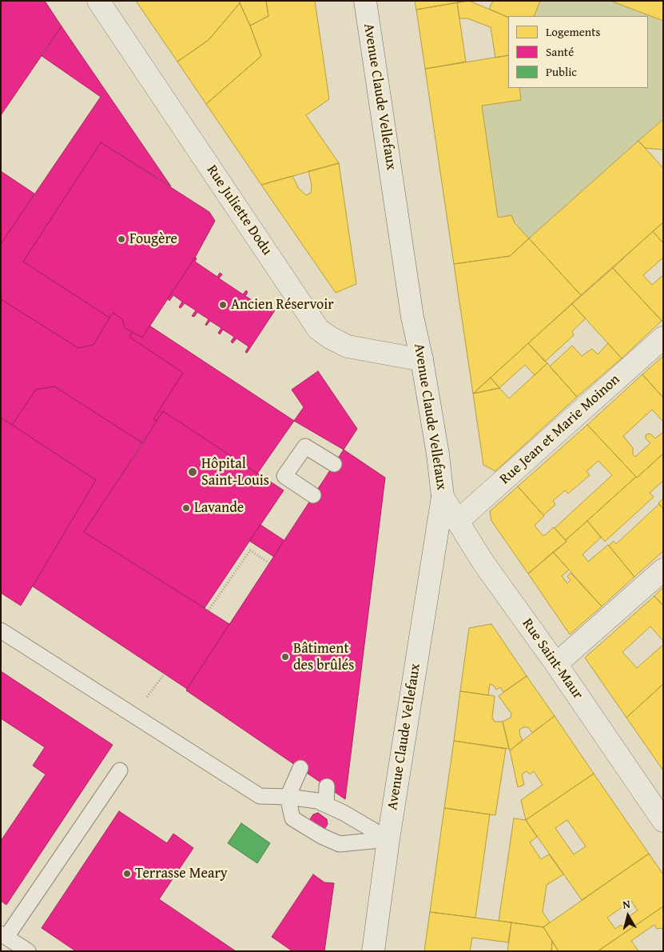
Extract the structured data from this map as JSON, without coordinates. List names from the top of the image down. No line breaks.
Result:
{"streets":{"street":["Avenue Claude Vellefaux","Rue Juliette Dodu","Rue Jean et Marie Moinon","Rue Saint-Maur"]},"crossings":[["Avenue Claude Vellefaux","Rue Juliette Dodu"],["Avenue Claude Vellefaux","Rue Saint-Maur"],["Rue Jean et Marie Moinon","Rue Saint-Maur"]],"places":["Fougère","Ancien Réservoir","Hôpital Saint-Louis","Lavande","Bâtiment des brûlés","Terrasse Meary"],"legend":["Logements","Santé","Public"],"north":"top"}
